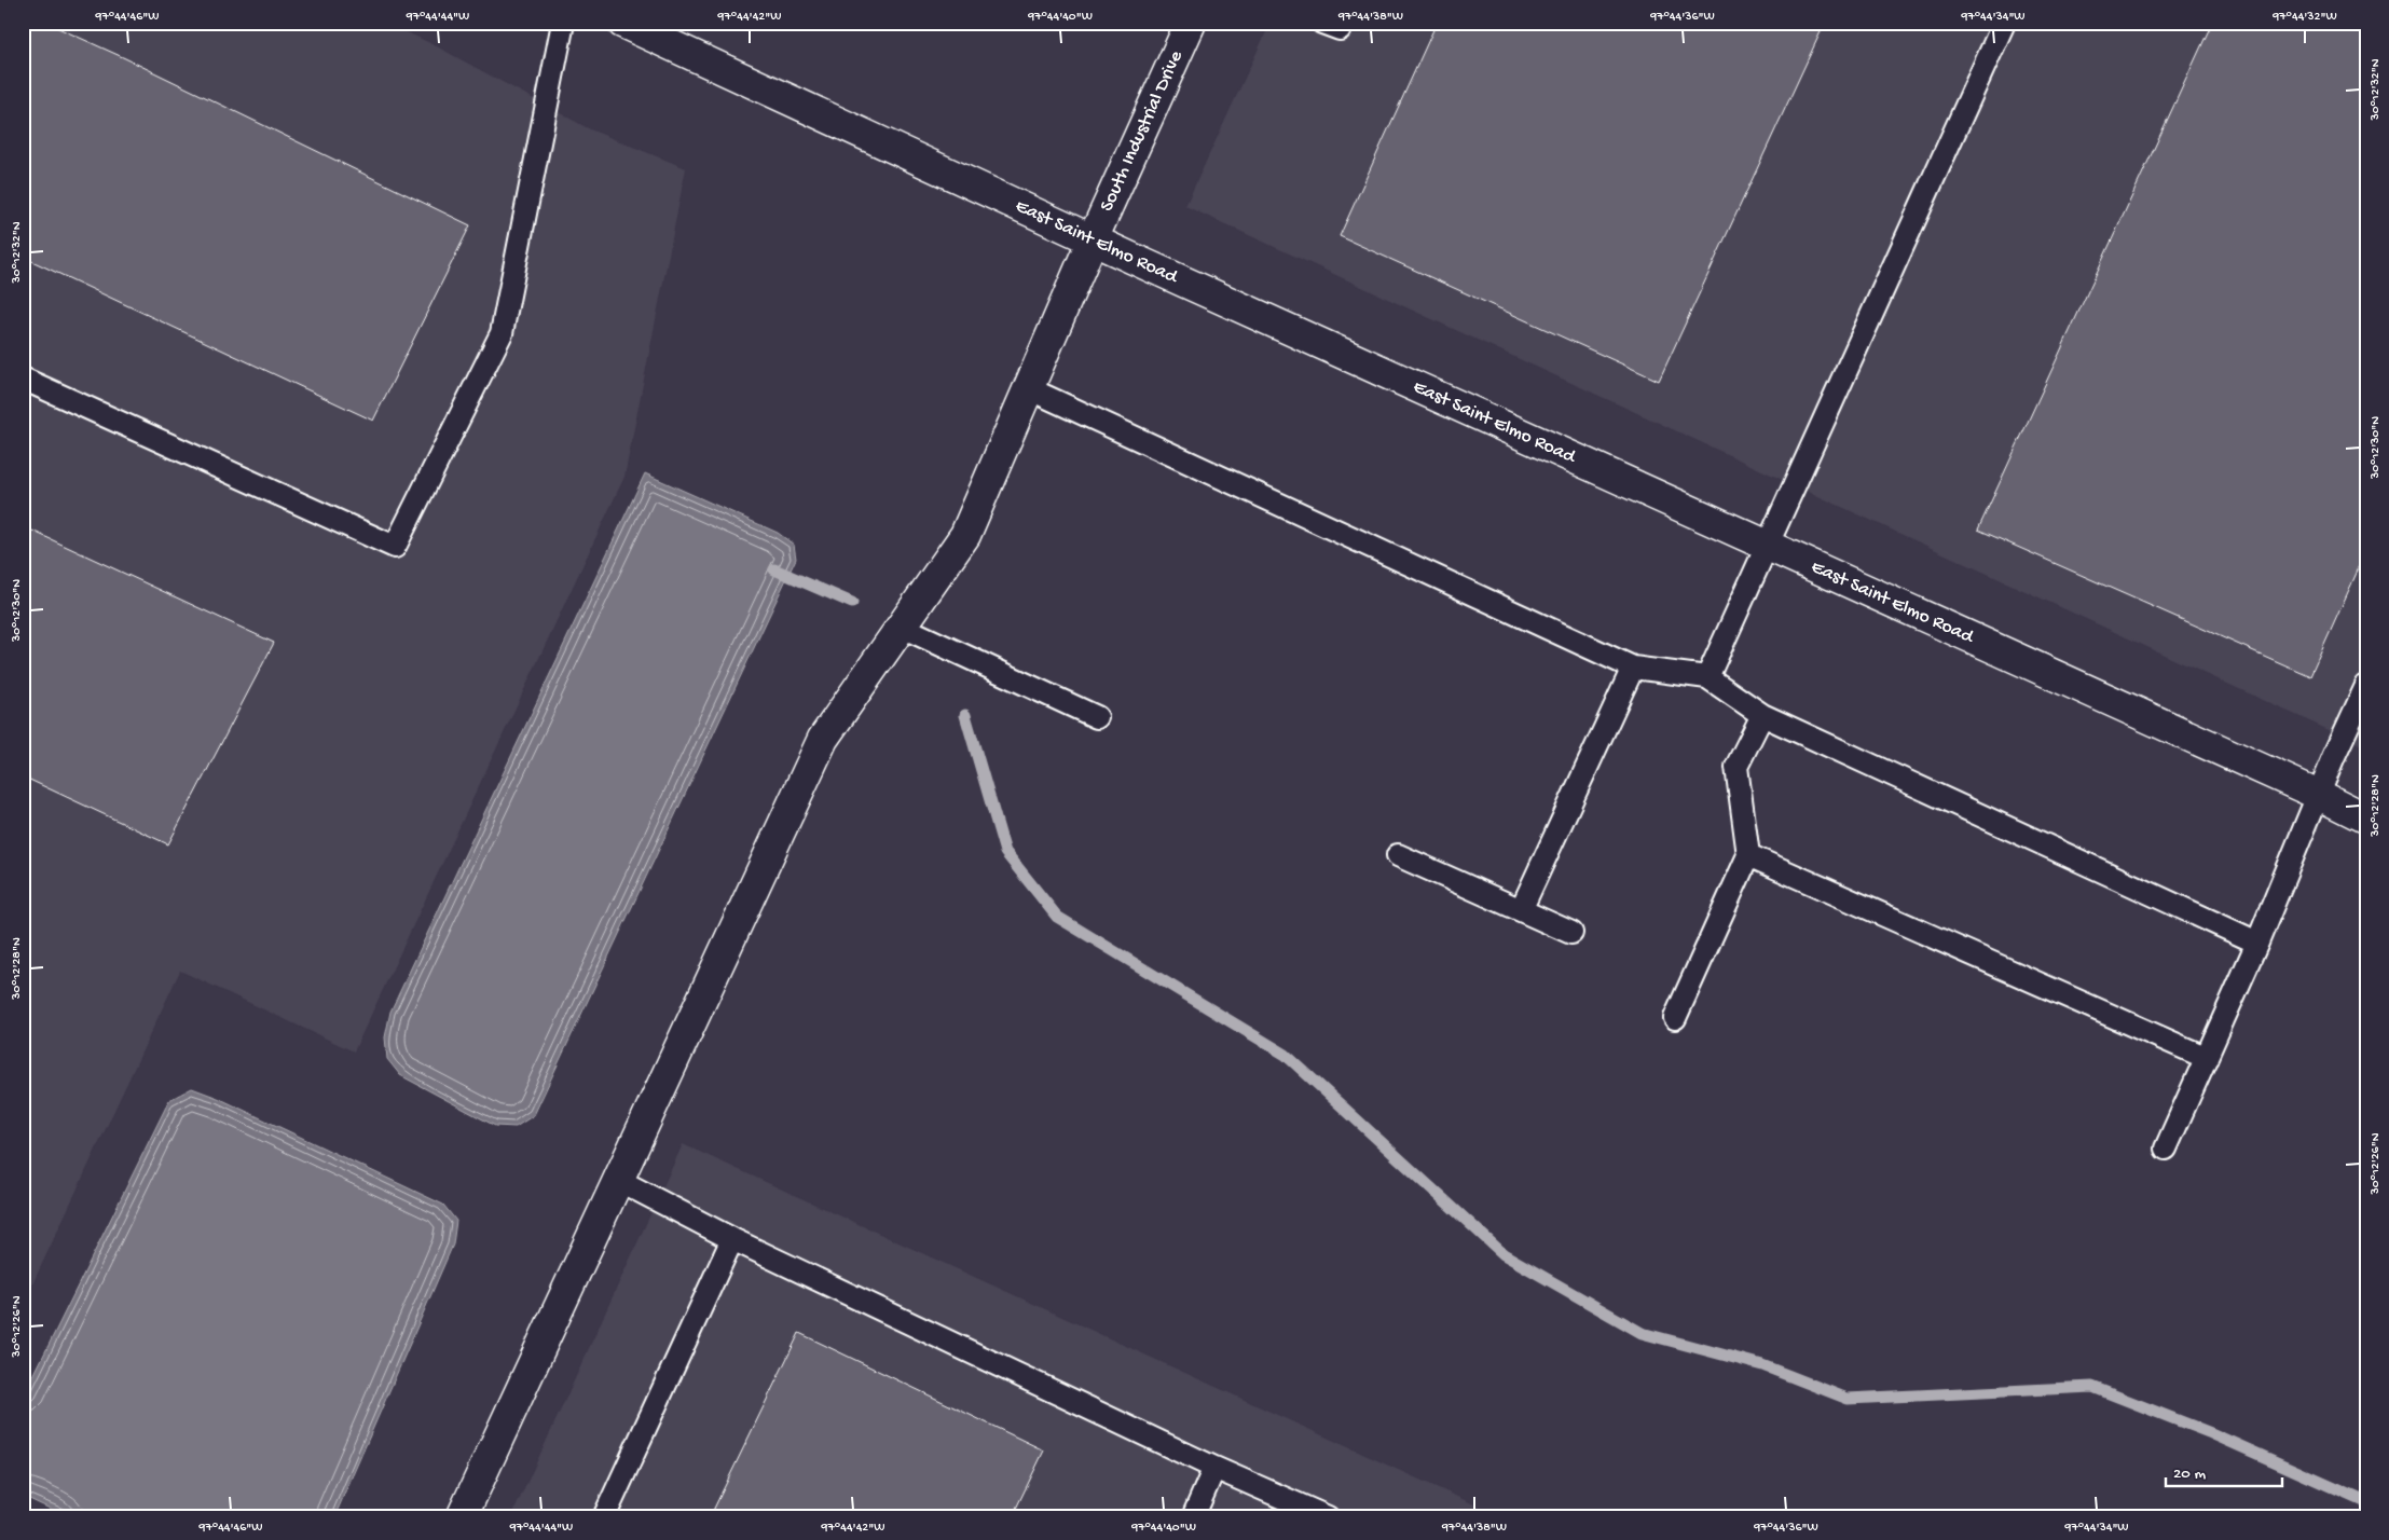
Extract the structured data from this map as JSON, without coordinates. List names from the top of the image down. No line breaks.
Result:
{"streets":{"street":["South Industrial Drive","East Saint Elmo Road"]},"crossings":[["South Industrial Drive","East Saint Elmo Road"]],"scale_bar":"20 m","coordinates":["97°44'46\"W","97°44'44\"W","97°44'42\"W","97°44'40\"W","97°44'38\"W","97°44'36\"W","97°44'34\"W","97°44'32\"W","30°12'32\"N","30°12'30\"N","30°12'28\"N","30°12'26\"N"]}
